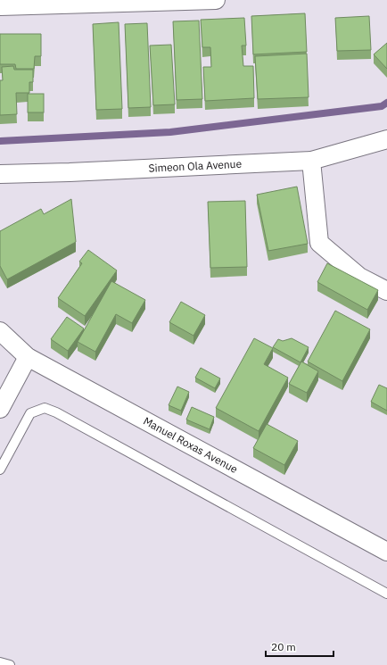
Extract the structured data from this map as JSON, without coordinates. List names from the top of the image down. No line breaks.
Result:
{"streets":{"street":["Simeon Ola Avenue","Manuel Roxas Avenue"]},"scale_bar":"20 m"}
